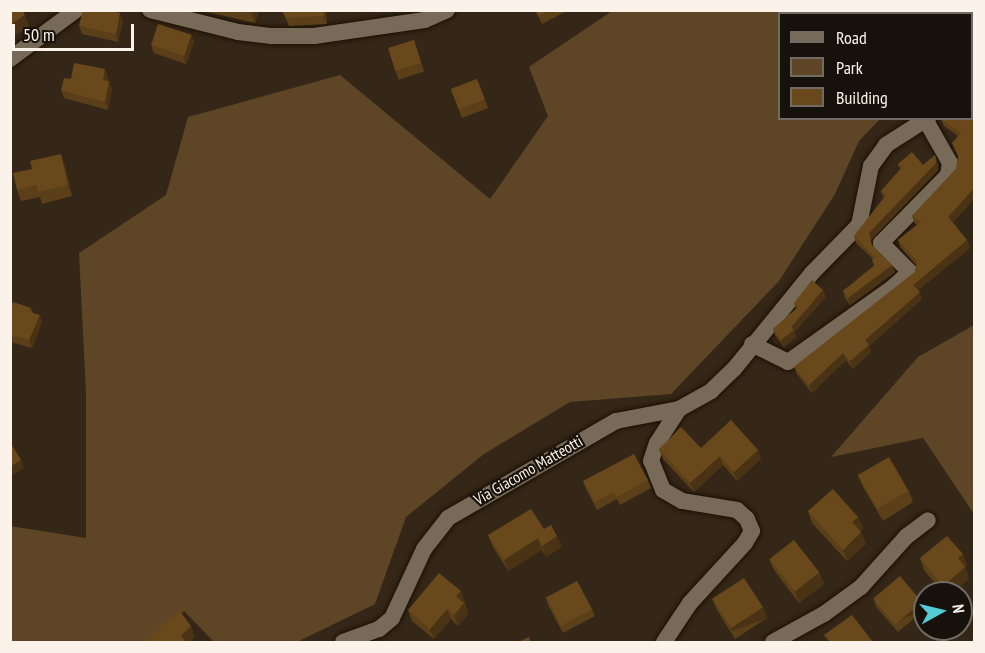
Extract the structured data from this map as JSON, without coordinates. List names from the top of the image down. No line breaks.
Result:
{"streets":{"street":["Via Giacomo Matteotti"]},"legend":["Road","Park","Building"],"scale_bar":"50 m","north":"right"}
